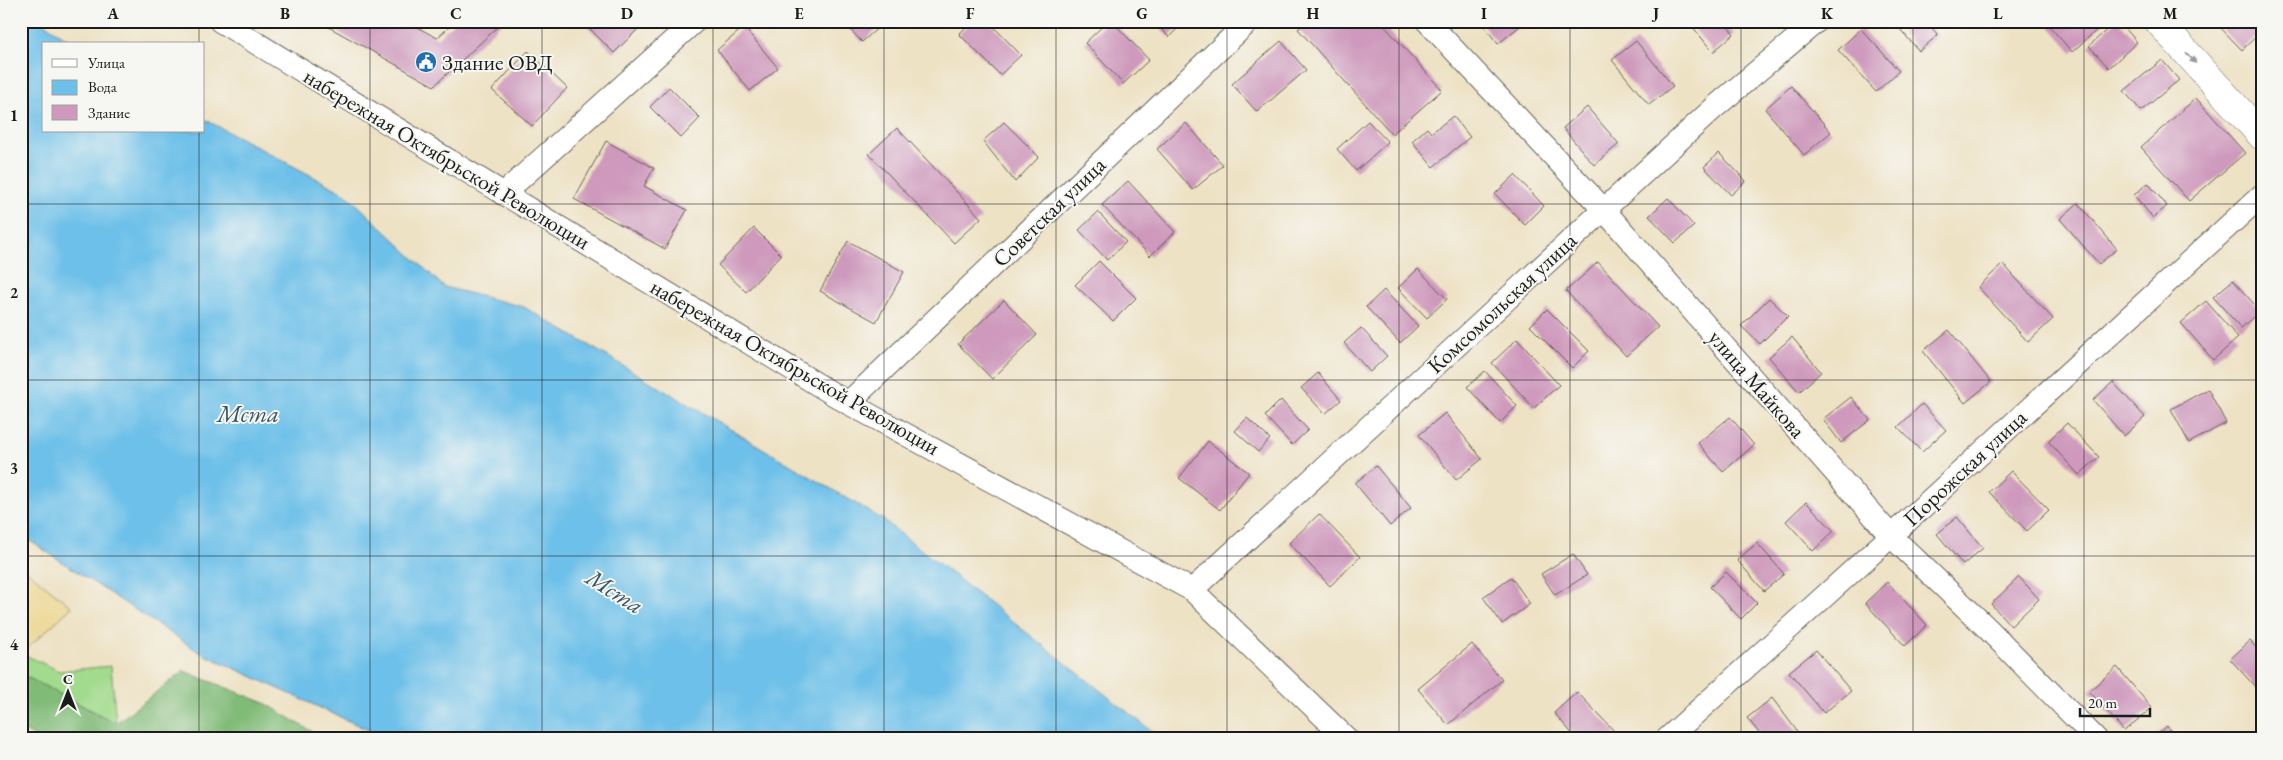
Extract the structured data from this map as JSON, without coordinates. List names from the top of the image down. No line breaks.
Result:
{"streets":{"street":["набережная Октябрьской Революции","Советская улица","Комсомольская улица","улица Майкова","Порожская улица"]},"crossings":[["набережная Октябрьской Революции","Советская улица"],["набережная Октябрьской Революции","Комсомольская улица"],["Комсомольская улица","улица Майкова"],["улица Майкова","Порожская улица"]],"water":["Мста"],"places":{"public building":["Здание ОВД"]},"legend":["Улица","Вода","Здание"],"scale_bar":"20 m","north":"top","grid":{"columns":["A","B","C","D","E","F","G","H","I","J","K","L","M"],"rows":["1","2","3","4"]}}
